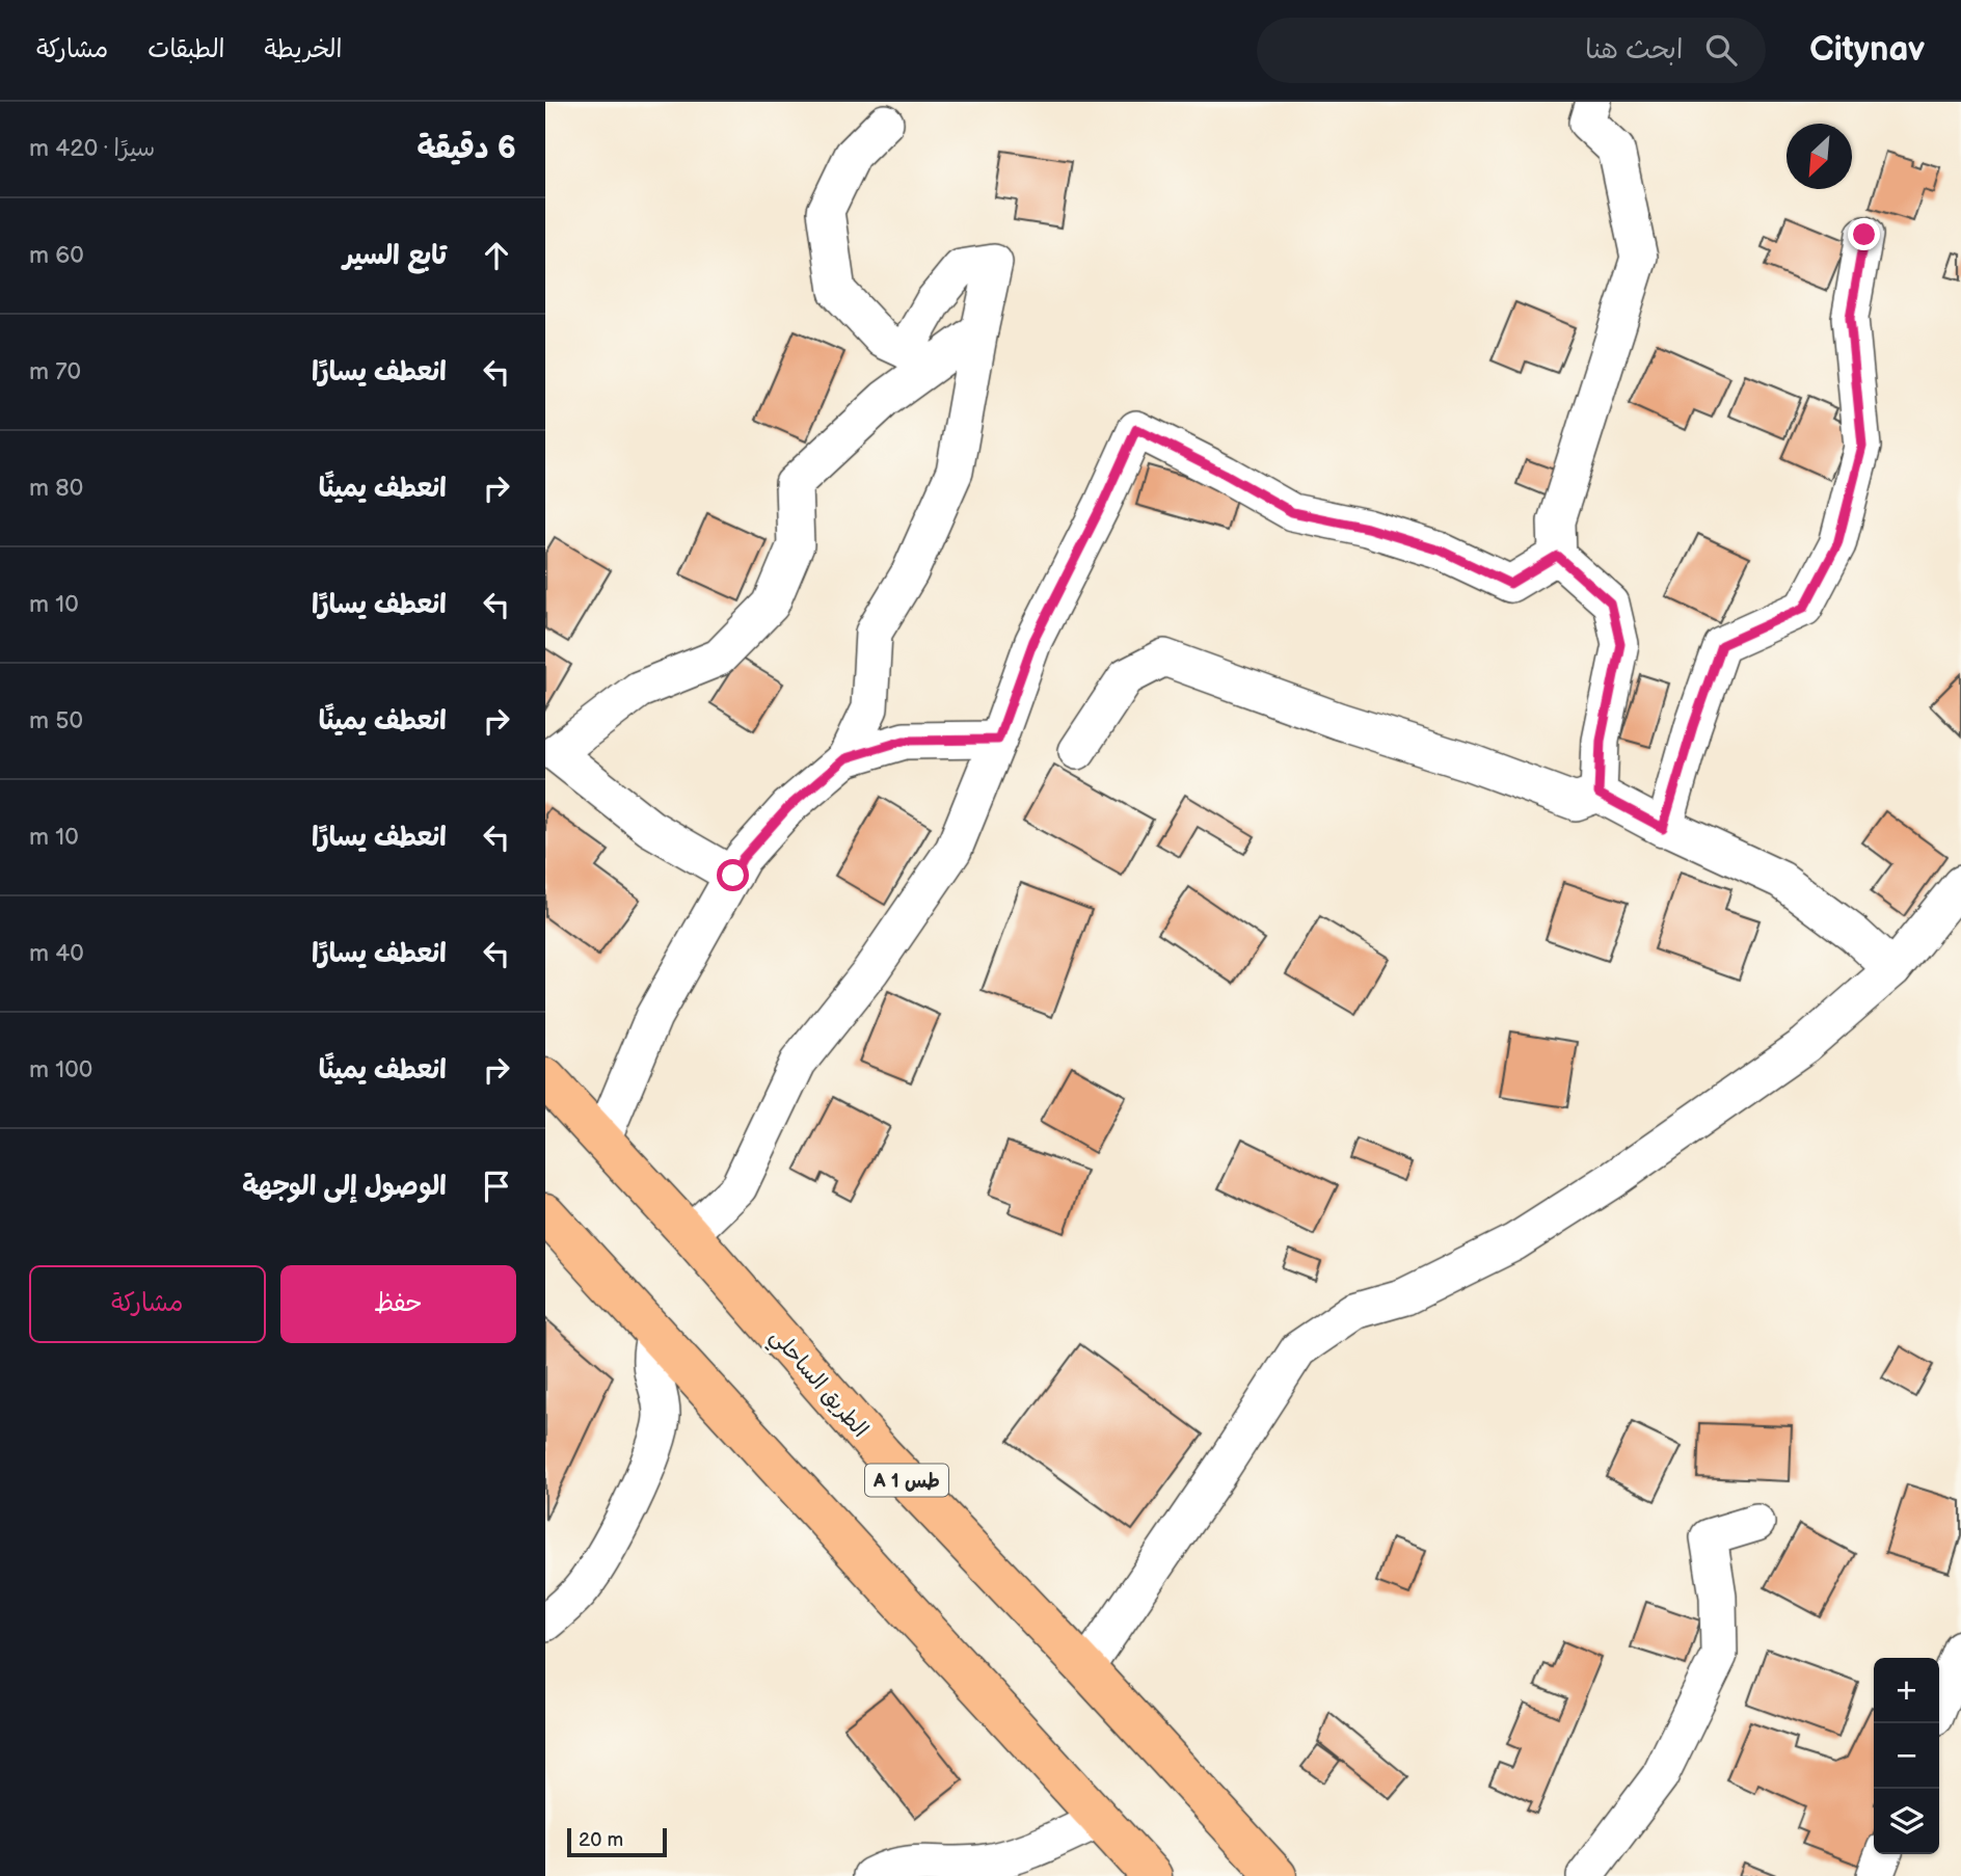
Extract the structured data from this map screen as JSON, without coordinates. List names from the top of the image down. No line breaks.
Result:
{"streets":{"highway":["الطريق الساحلي","A 1 طس"]},"scale_bar":"20 m","north":"bottom left","page":{"header":"Citynav","search":"ابحث هنا","nav":["الخريطة","الطبقات","مشاركة"],"heading":["6 دقيقة","سيرًا · 420 m"],"list":[["تابع السير","60 m"],["انعطف يسارًا","70 m"],["انعطف يمينًا","80 m"],["انعطف يسارًا","10 m"],["انعطف يمينًا","50 m"],["انعطف يسارًا","10 m"],["انعطف يسارًا","40 m"],["انعطف يمينًا","100 m"],"الوصول إلى الوجهة"],"buttons":["حفظ","مشاركة"],"map_buttons":["+","−"],"scale":"20 m"}}
